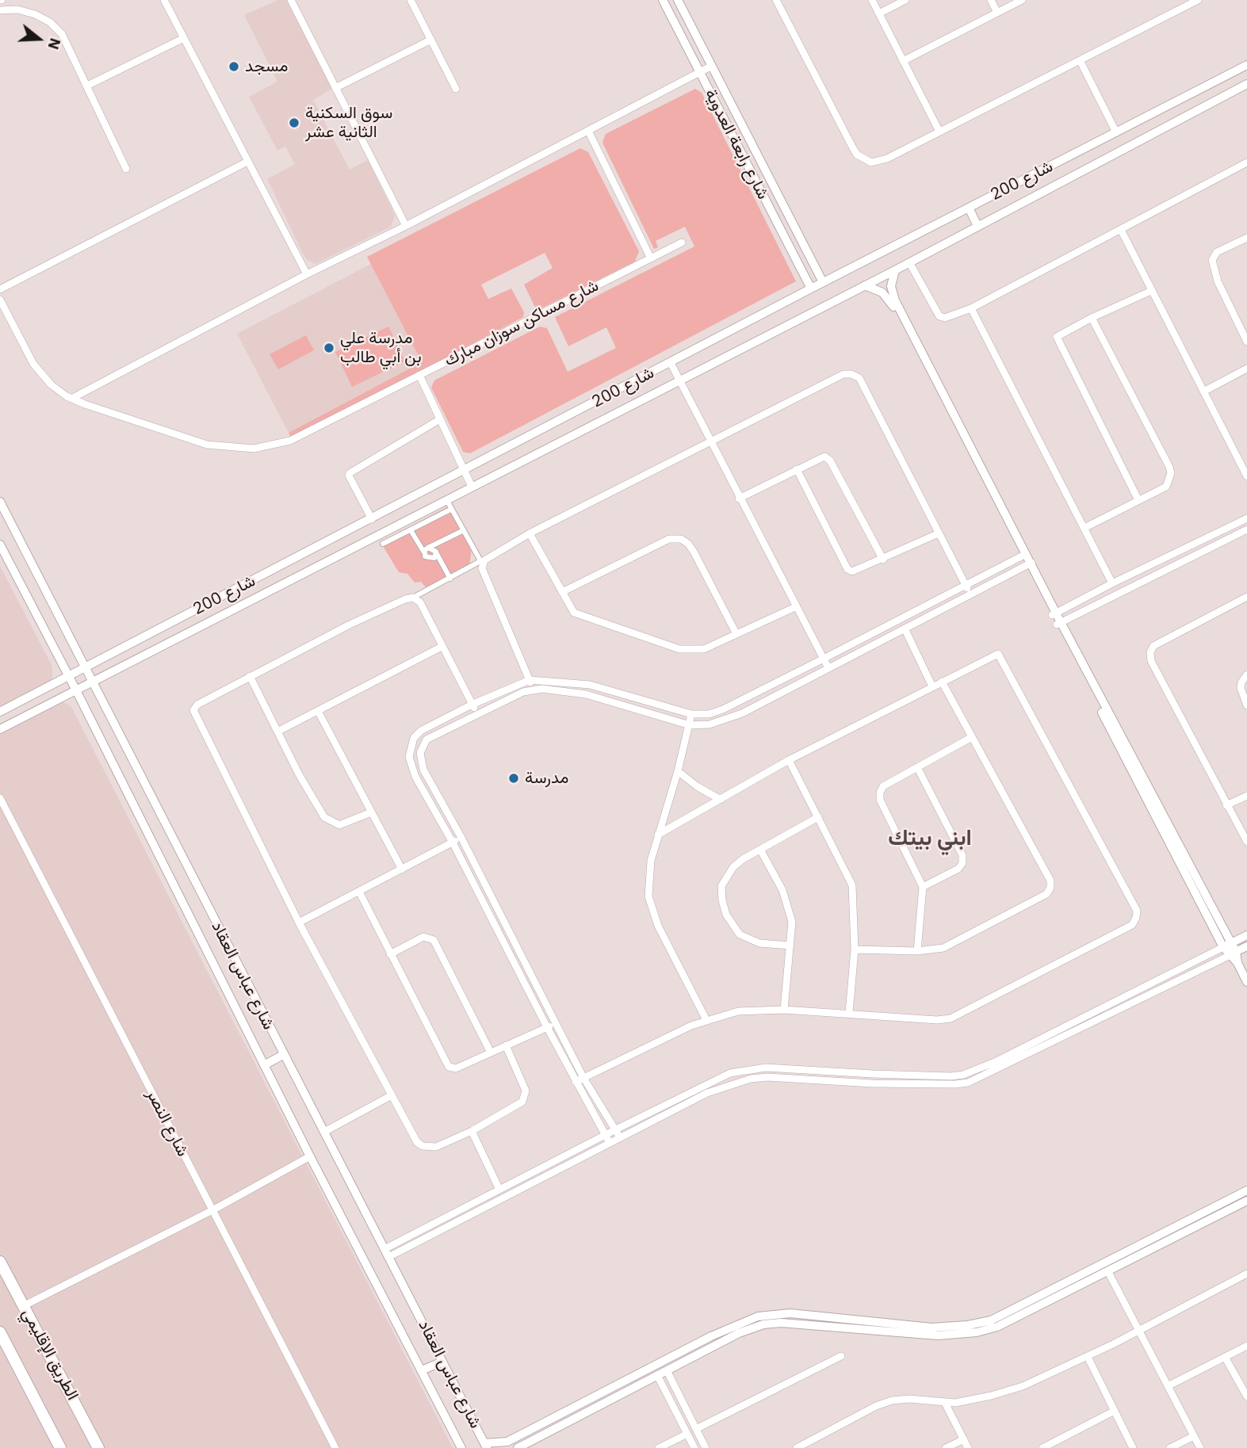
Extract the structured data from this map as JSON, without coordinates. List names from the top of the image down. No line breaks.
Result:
{"streets":{"highway":["الطريق الإقليمي"],"street":["شارع رابعة العدوية","شارع 200","شارع مساكن سوزان مبارك","شارع عباس العقاد","شارع النصر"]},"crossings":[["شارع رابعة العدوية","شارع 200"],["شارع 200","شارع عباس العقاد"]],"districts":["ابني بيتك"],"places":["مسجد","سوق السكنية الثانية عشر","مدرسة علي بن أبي طالب","مدرسة"],"north":"right"}
